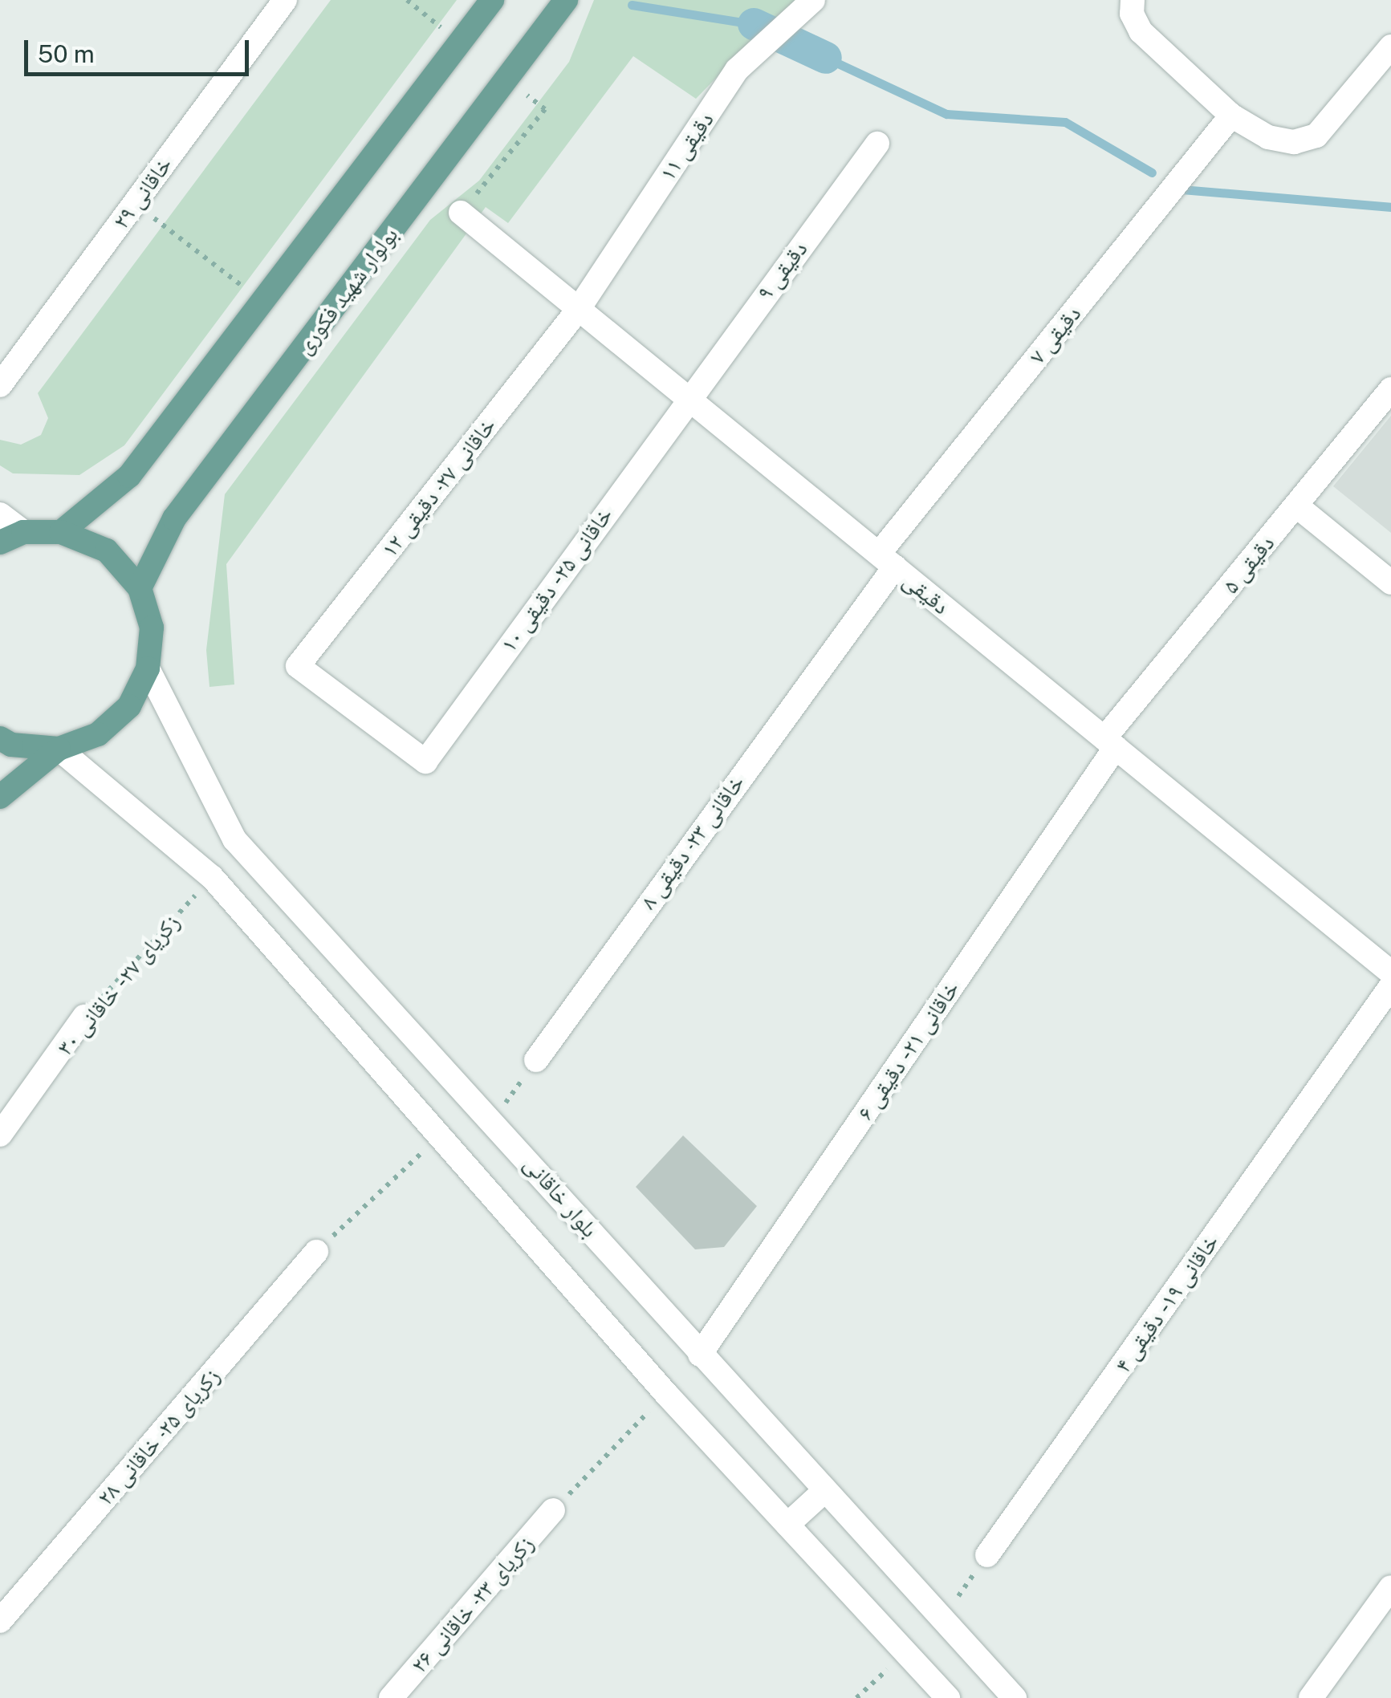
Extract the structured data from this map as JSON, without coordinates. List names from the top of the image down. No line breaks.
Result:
{"streets":{"main road":["بولوار شهید فکوری"],"street":["دقیقی ۱۱","خاقانی ۲۹","دقیقی ۹","دقیقی ۷","خاقانی ۲۷- دقیقی ۱۲","دقیقی ۵","خاقانی ۲۵ - دقیقی ۱۰","دقیقی","خاقانی ۲۳- دقیقی ۸","زکریای ۲۷ - خاقانی ۳۰","خاقانی ۲۱ - دقیقی ۶","بلوار خاقانی","خاقانی ۱۹ - دقیقی ۴","زکریای ۲۵- خاقانی ۲۸","زکریای ۲۳- خاقانی ۲۶"]},"crossings":[["دقیقی ۱۱","خاقانی ۲۷- دقیقی ۱۲"],["دقیقی ۱۱","دقیقی"],["دقیقی ۹","خاقانی ۲۵ - دقیقی ۱۰"],["دقیقی ۹","دقیقی"],["دقیقی ۷","دقیقی"],["دقیقی ۷","خاقانی ۲۳- دقیقی ۸"],["خاقانی ۲۷- دقیقی ۱۲","خاقانی ۲۵ - دقیقی ۱۰"],["خاقانی ۲۷- دقیقی ۱۲","دقیقی"],["دقیقی ۵","دقیقی"],["دقیقی ۵","خاقانی ۲۱ - دقیقی ۶"],["خاقانی ۲۵ - دقیقی ۱۰","دقیقی"],["دقیقی","خاقانی ۲۳- دقیقی ۸"],["دقیقی","خاقانی ۲۱ - دقیقی ۶"],["خاقانی ۲۱ - دقیقی ۶","بلوار خاقانی"]],"scale_bar":"50 m"}
